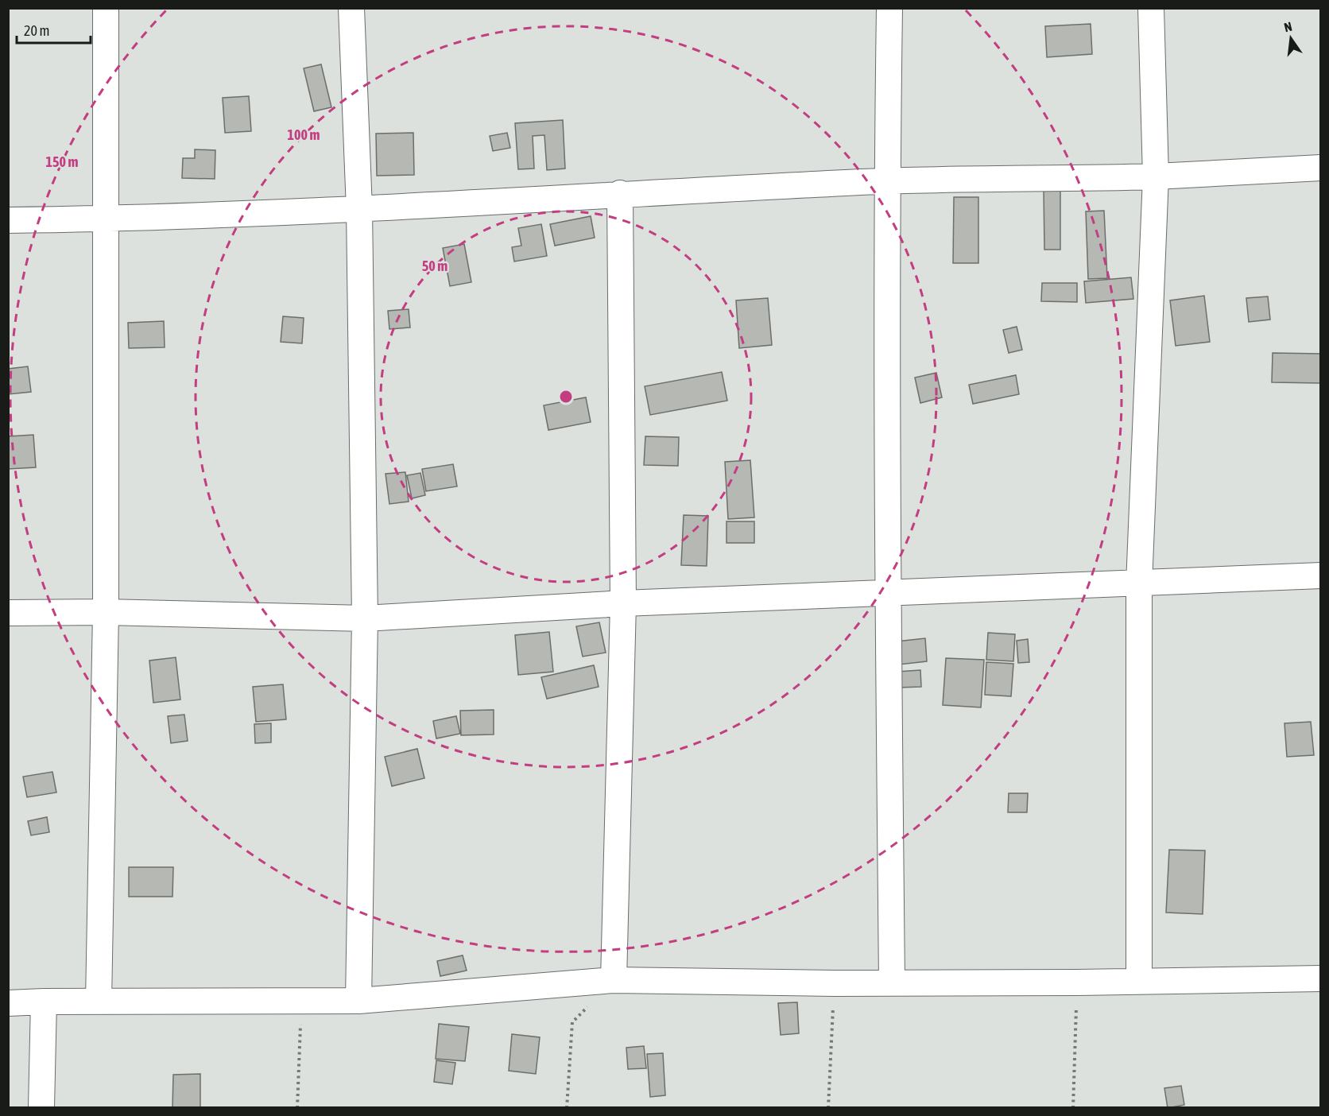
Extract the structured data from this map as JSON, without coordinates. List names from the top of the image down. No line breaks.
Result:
{"scale_bar":"20 m","north":"top","rings":["100 m","150 m","50 m"]}
